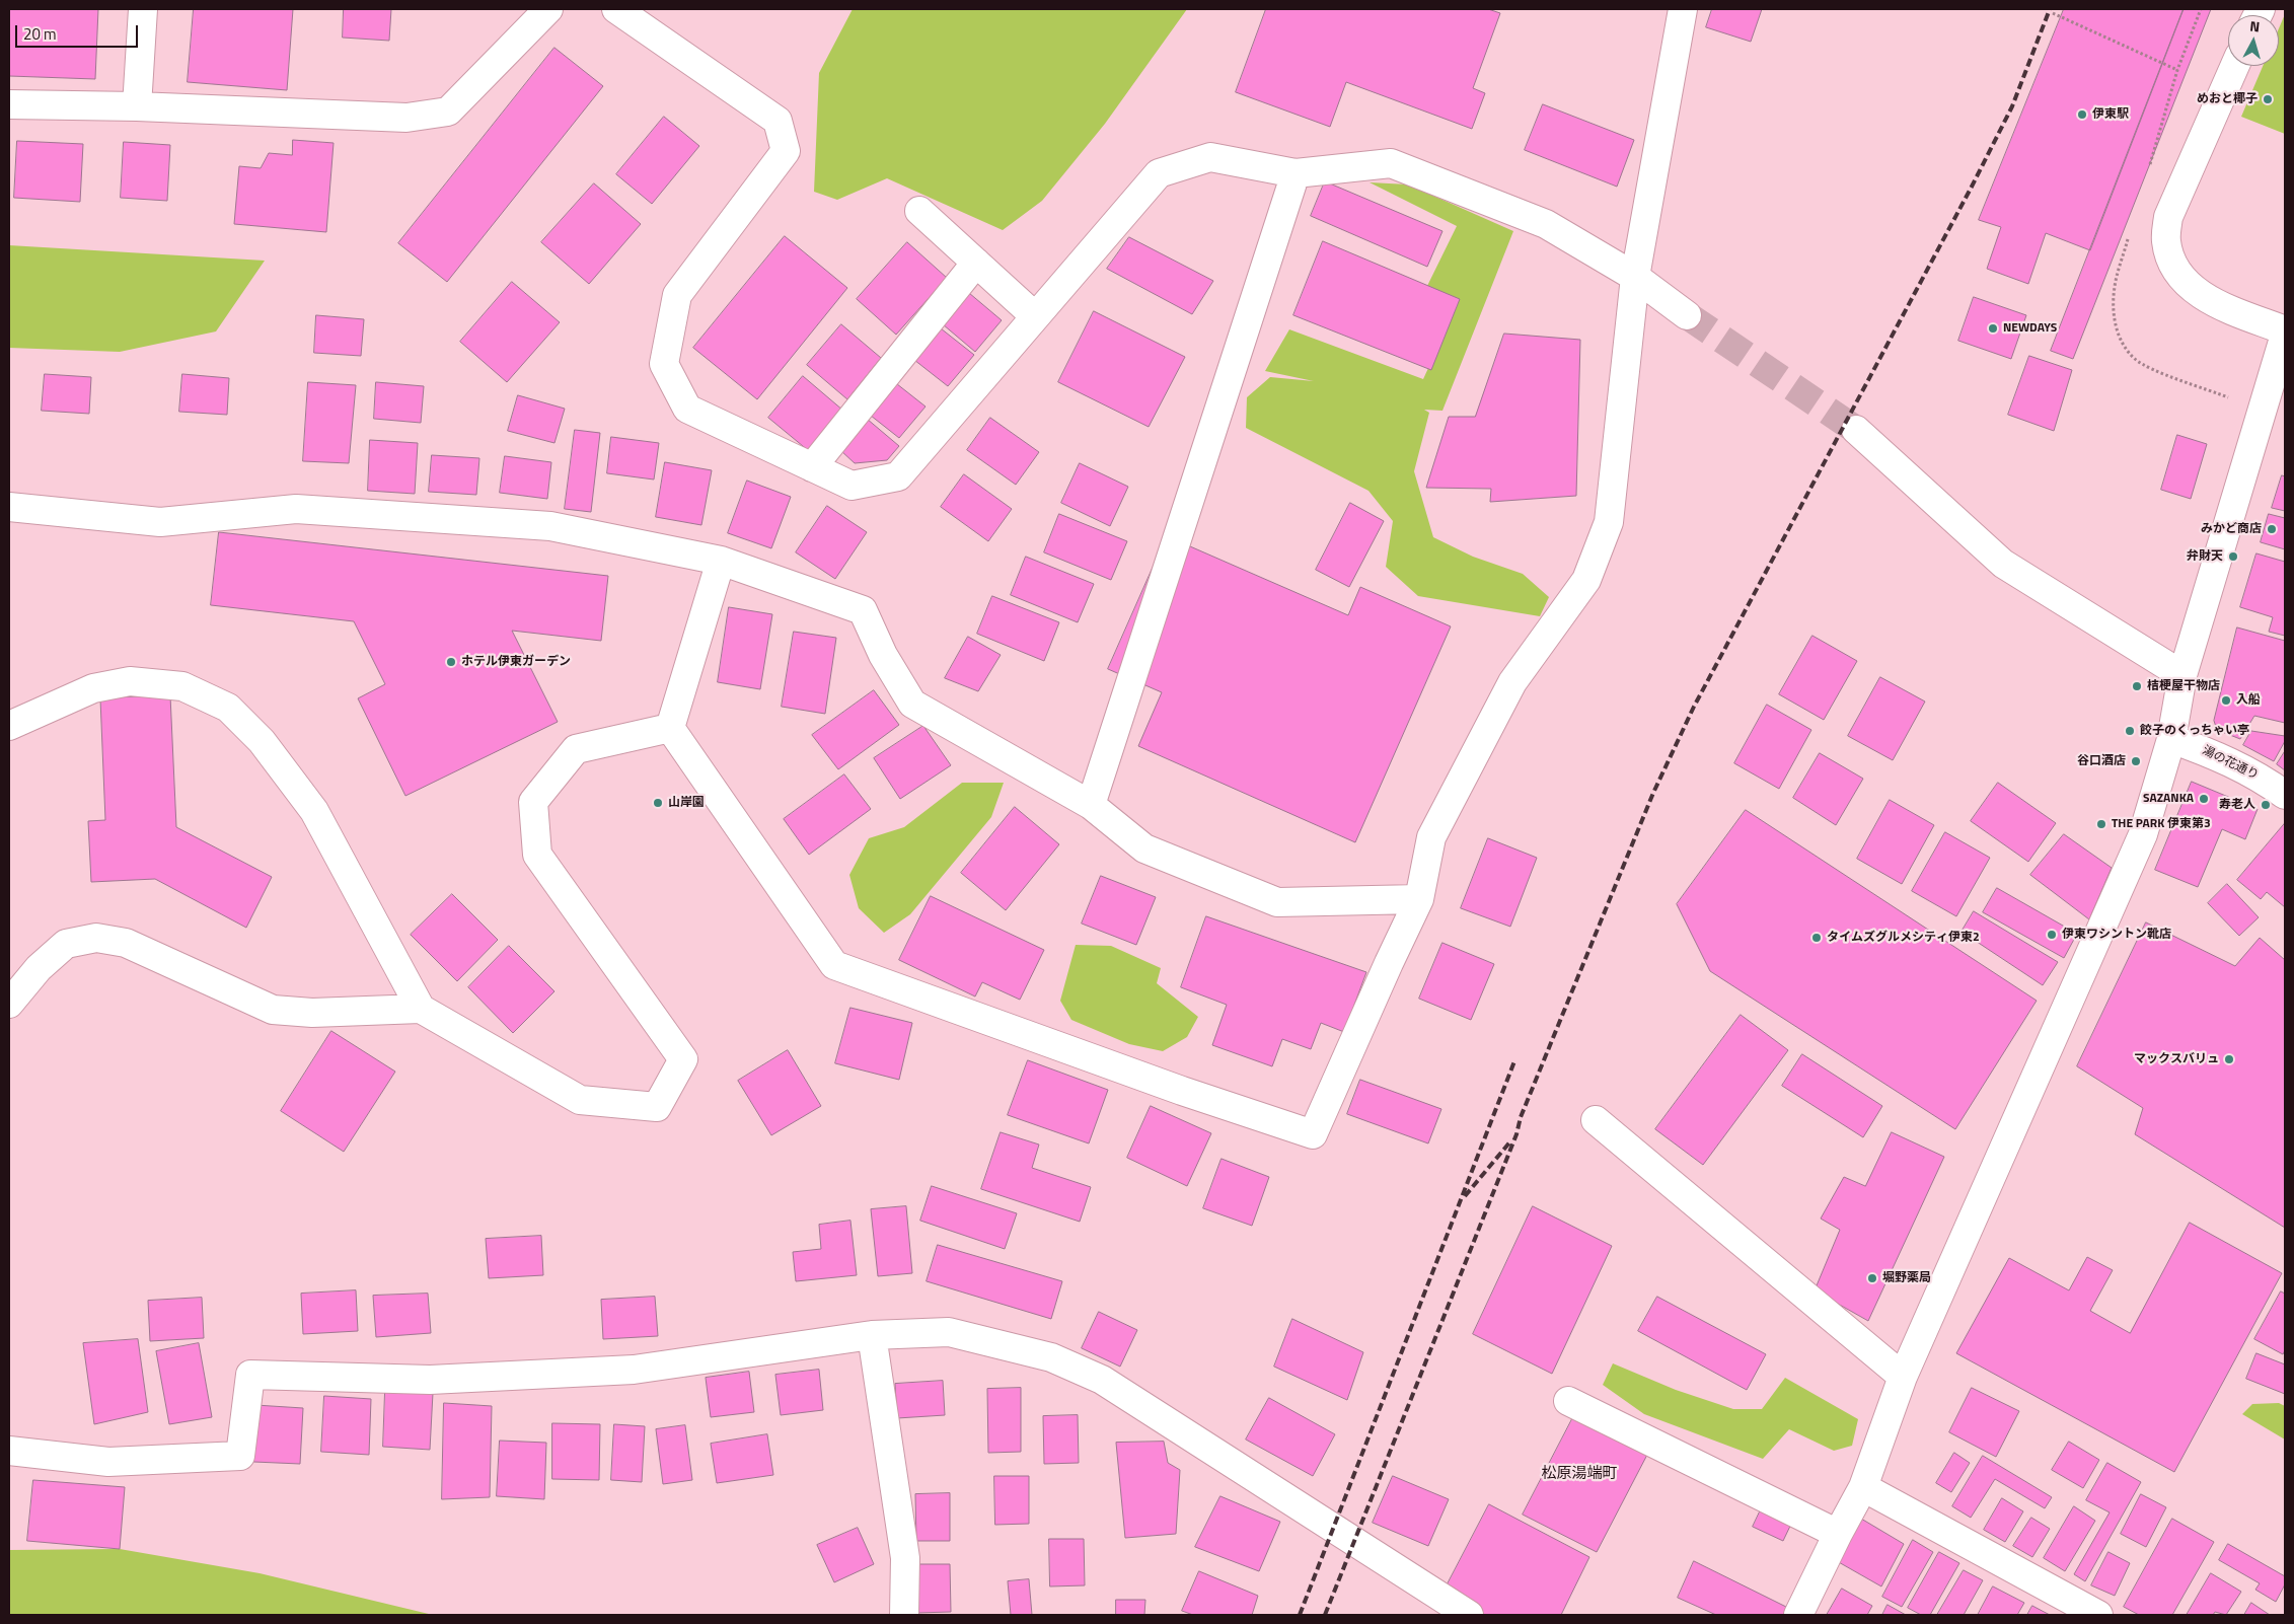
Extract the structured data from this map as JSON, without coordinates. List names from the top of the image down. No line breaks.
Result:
{"streets":{"street":["湯の花通り"]},"districts":["松原湯端町"],"places":["めおと椰子","伊東駅","NEWDAYS","みかど商店","弁財天","ホテル伊東ガーデン","桔梗屋干物店","入船","餃子のくっちゃい亭","谷口酒店","SAZANKA","山岸園","寿老人","THE PARK 伊東第3","伊東ワシントン靴店","タイムズグルメシティ伊東2","マックスバリュ","堀野薬局"],"scale_bar":"20 m","north":"top"}
